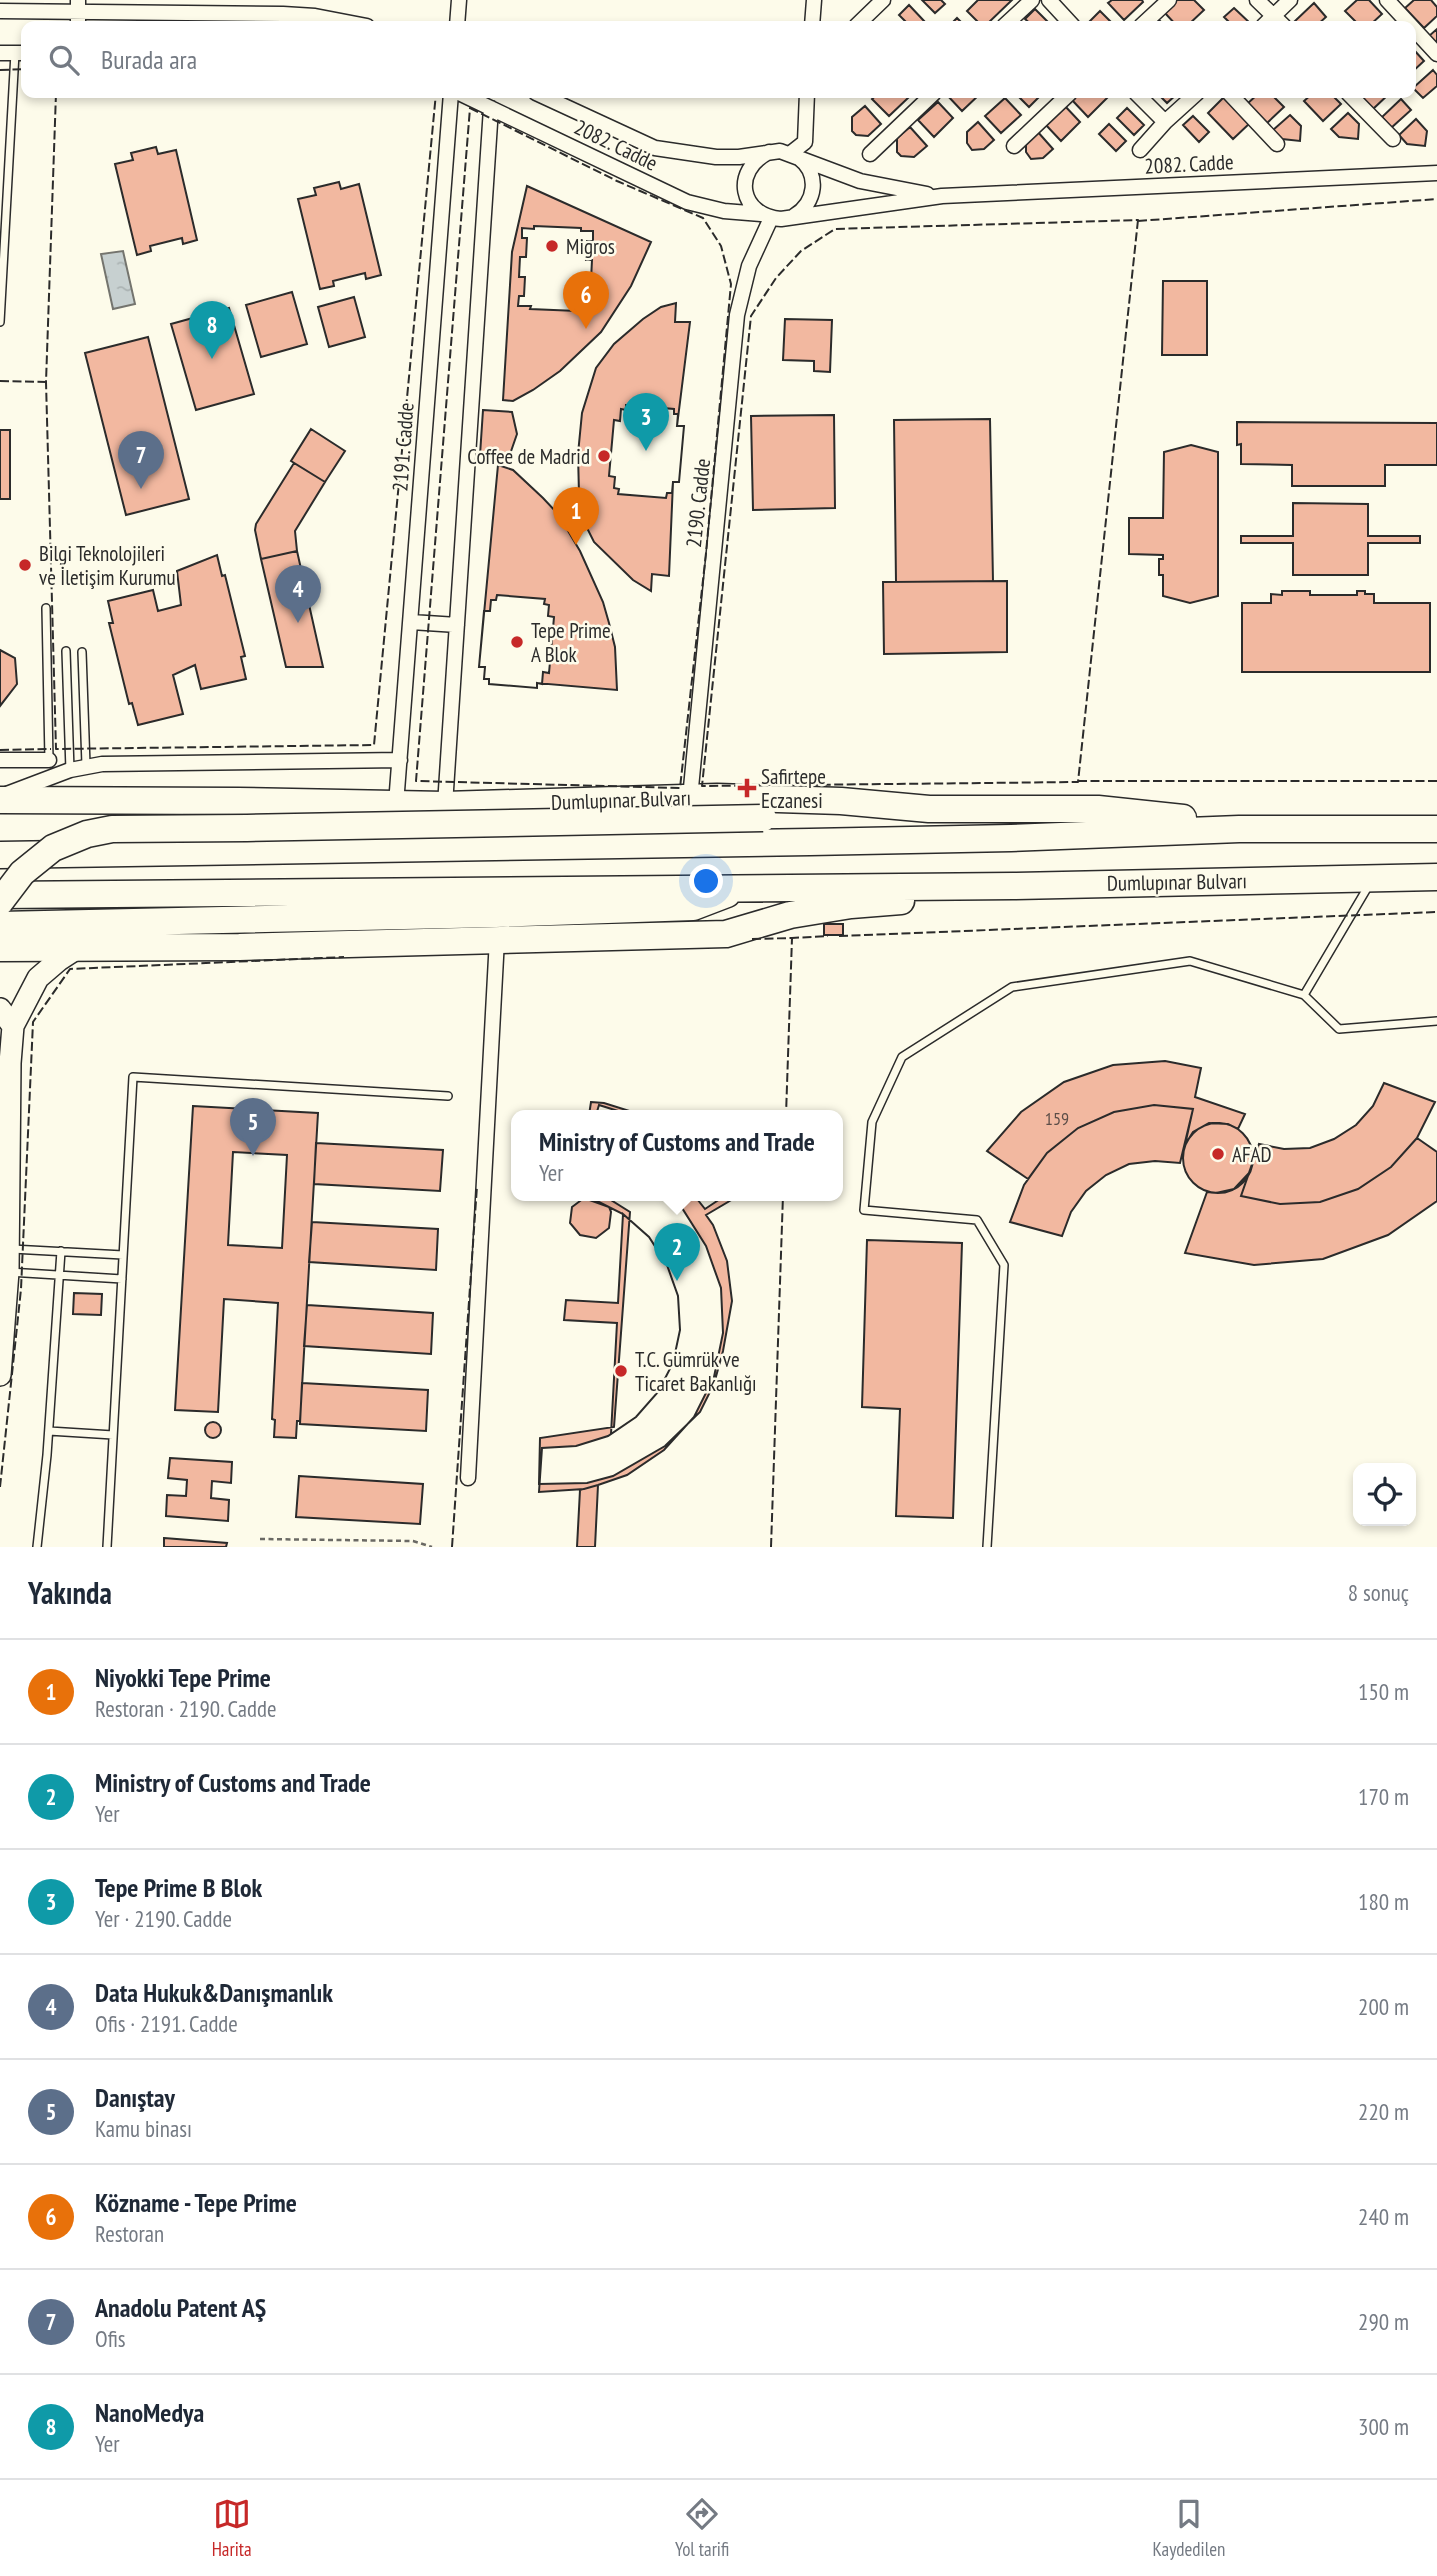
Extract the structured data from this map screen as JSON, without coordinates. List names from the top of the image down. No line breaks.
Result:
{"streets":{"highway":["Dumlupınar Bulvarı"],"street":["2082. Cadde","2191. Cadde","2190. Cadde"]},"crossings":[["2082. Cadde","2190. Cadde"],["2191. Cadde","Dumlupınar Bulvarı"],["2190. Cadde","Dumlupınar Bulvarı"]],"places":{"other":["Migros","Coffee de Madrid","Bilgi Teknolojileri ve İletişim Kurumu","Tepe Prime A Blok","AFAD","T.C. Gümrük ve Ticaret Bakanlığı"],"health":["Safirtepe Eczanesi"]},"house_numbers":["159"],"page":{"search":"Burada ara","pins":["6","8","3","7","1","4","5","2"],"popup":["Ministry of Customs and Trade","Yer"],"heading":["Yakında","8 sonuç"],"list":[{"mark":"1","name":"Niyokki Tepe Prime","note":"Restoran · 2190. Cadde","value":"150 m"},{"mark":"2","name":"Ministry of Customs and Trade","note":"Yer","value":"170 m"},{"mark":"3","name":"Tepe Prime B Blok","note":"Yer · 2190. Cadde","value":"180 m"},{"mark":"4","name":"Data Hukuk&Danışmanlık","note":"Ofis · 2191. Cadde","value":"200 m"},{"mark":"5","name":"Danıştay","note":"Kamu binası","value":"220 m"},{"mark":"6","name":"Közname - Tepe Prime","note":"Restoran","value":"240 m"},{"mark":"7","name":"Anadolu Patent AŞ","note":"Ofis","value":"290 m"},{"mark":"8","name":"NanoMedya","note":"Yer","value":"300 m"}],"nav":["Harita","Yol tarifi","Kaydedilen"]}}
